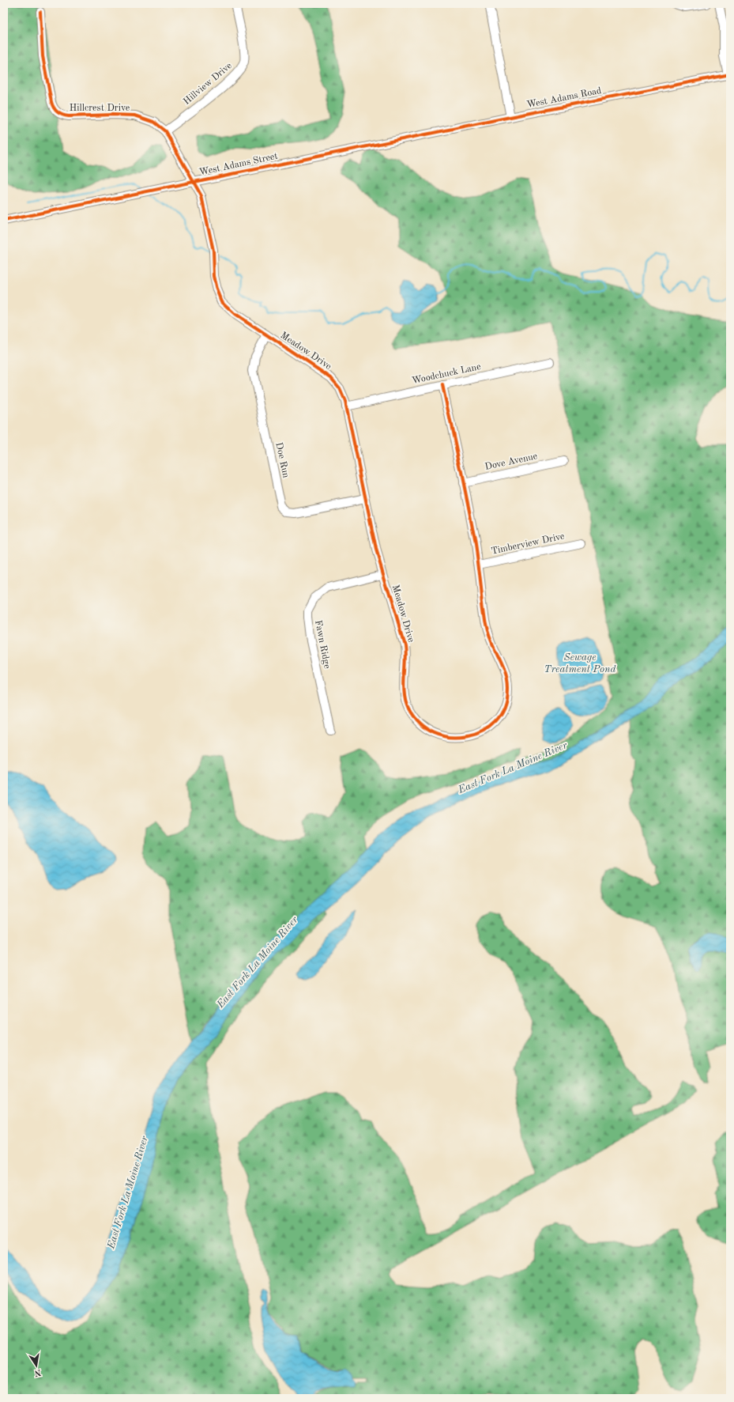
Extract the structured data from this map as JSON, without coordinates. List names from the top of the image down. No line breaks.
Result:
{"streets":{"street":["Hillview Drive","West Adams Road","Hillcrest Drive","West Adams Street","Meadow Drive","Woodchuck Lane","Doe Run","Dove Avenue","Timberview Drive","Fawn Ridge"]},"crossings":[["Hillview Drive","Hillcrest Drive"],["West Adams Road","West Adams Street"],["Hillcrest Drive","West Adams Street"],["Hillcrest Drive","Meadow Drive"],["West Adams Street","Meadow Drive"],["Meadow Drive","Woodchuck Lane"],["Meadow Drive","Doe Run"],["Meadow Drive","Dove Avenue"],["Meadow Drive","Timberview Drive"],["Meadow Drive","Fawn Ridge"]],"water":["Sewage Treatment Pond","East Fork La Moine River"],"north":"bottom"}
